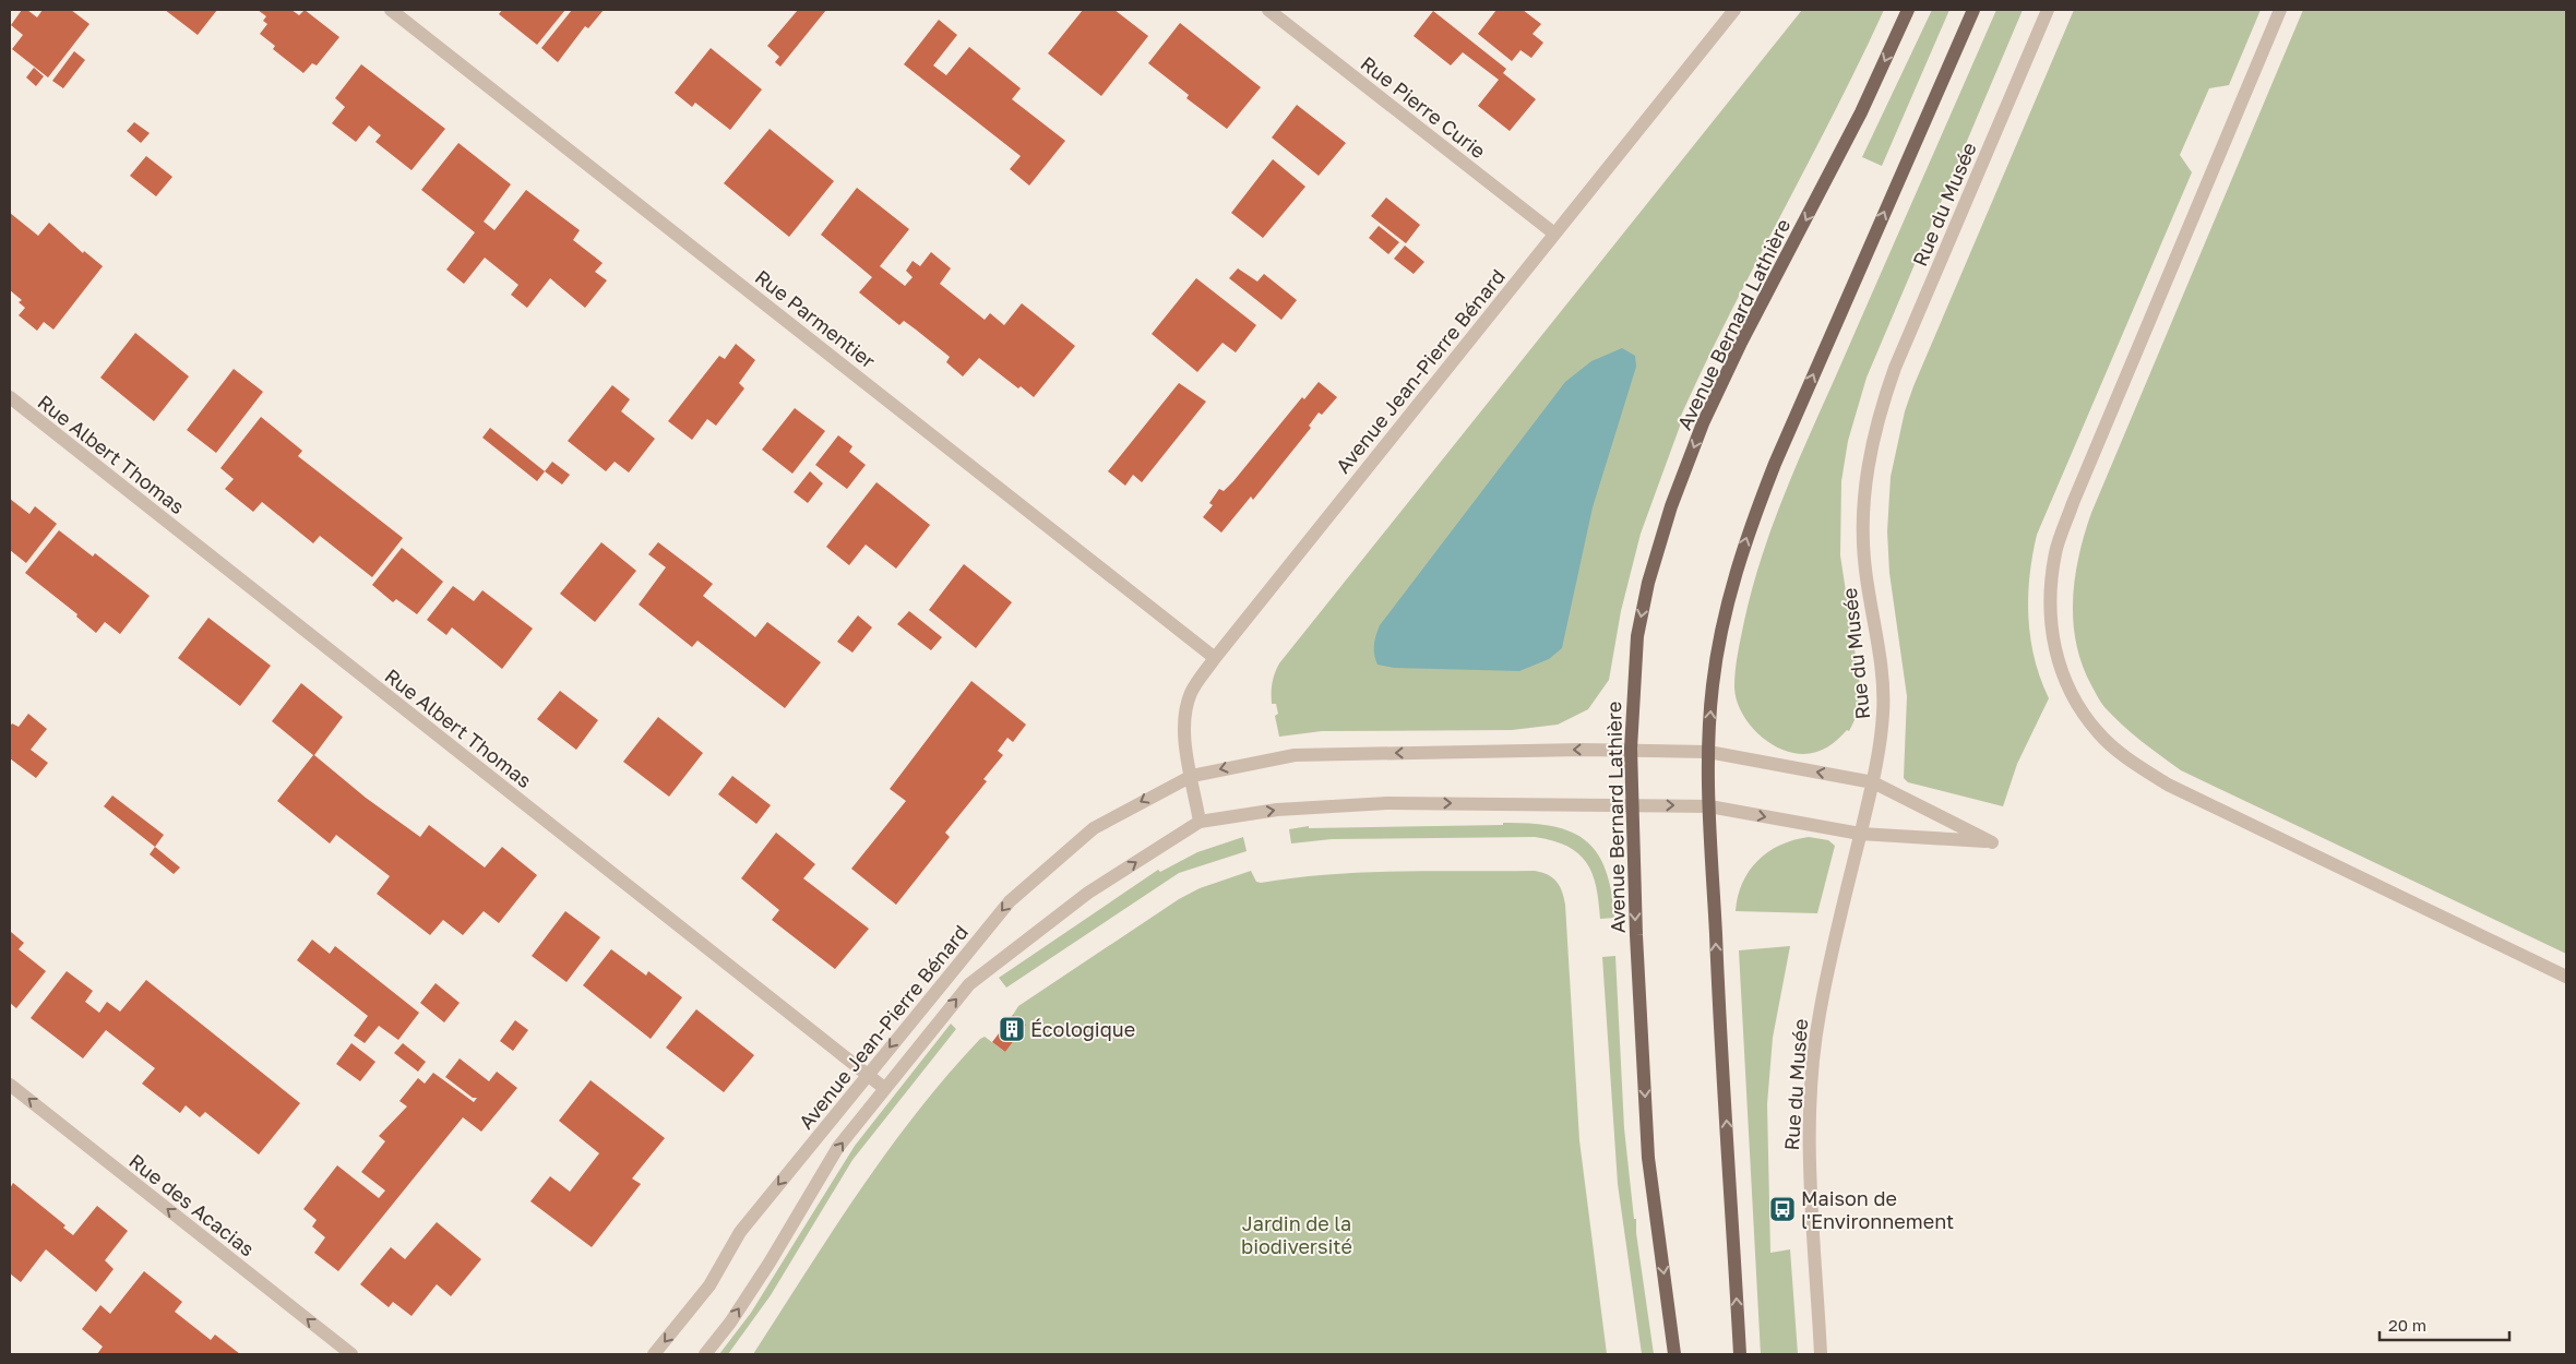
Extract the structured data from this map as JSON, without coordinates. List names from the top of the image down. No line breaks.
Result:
{"streets":{"main road":["Avenue Bernard Lathière"],"street":["Rue Pierre Curie","Rue du Musée","Rue Parmentier","Avenue Jean-Pierre Bénard","Rue Albert Thomas","Rue des Acacias"]},"crossings":[["Rue Pierre Curie","Avenue Jean-Pierre Bénard"],["Rue du Musée","Avenue Jean-Pierre Bénard"],["Rue Parmentier","Avenue Jean-Pierre Bénard"],["Avenue Bernard Lathière","Avenue Jean-Pierre Bénard"],["Avenue Jean-Pierre Bénard","Rue Albert Thomas"]],"one_way":["Rue des Acacias"],"parks":["Jardin de la biodiversité"],"places":{"building":["Écologique"],"bus stop":["Maison de l'Environnement"]},"scale_bar":"20 m"}
